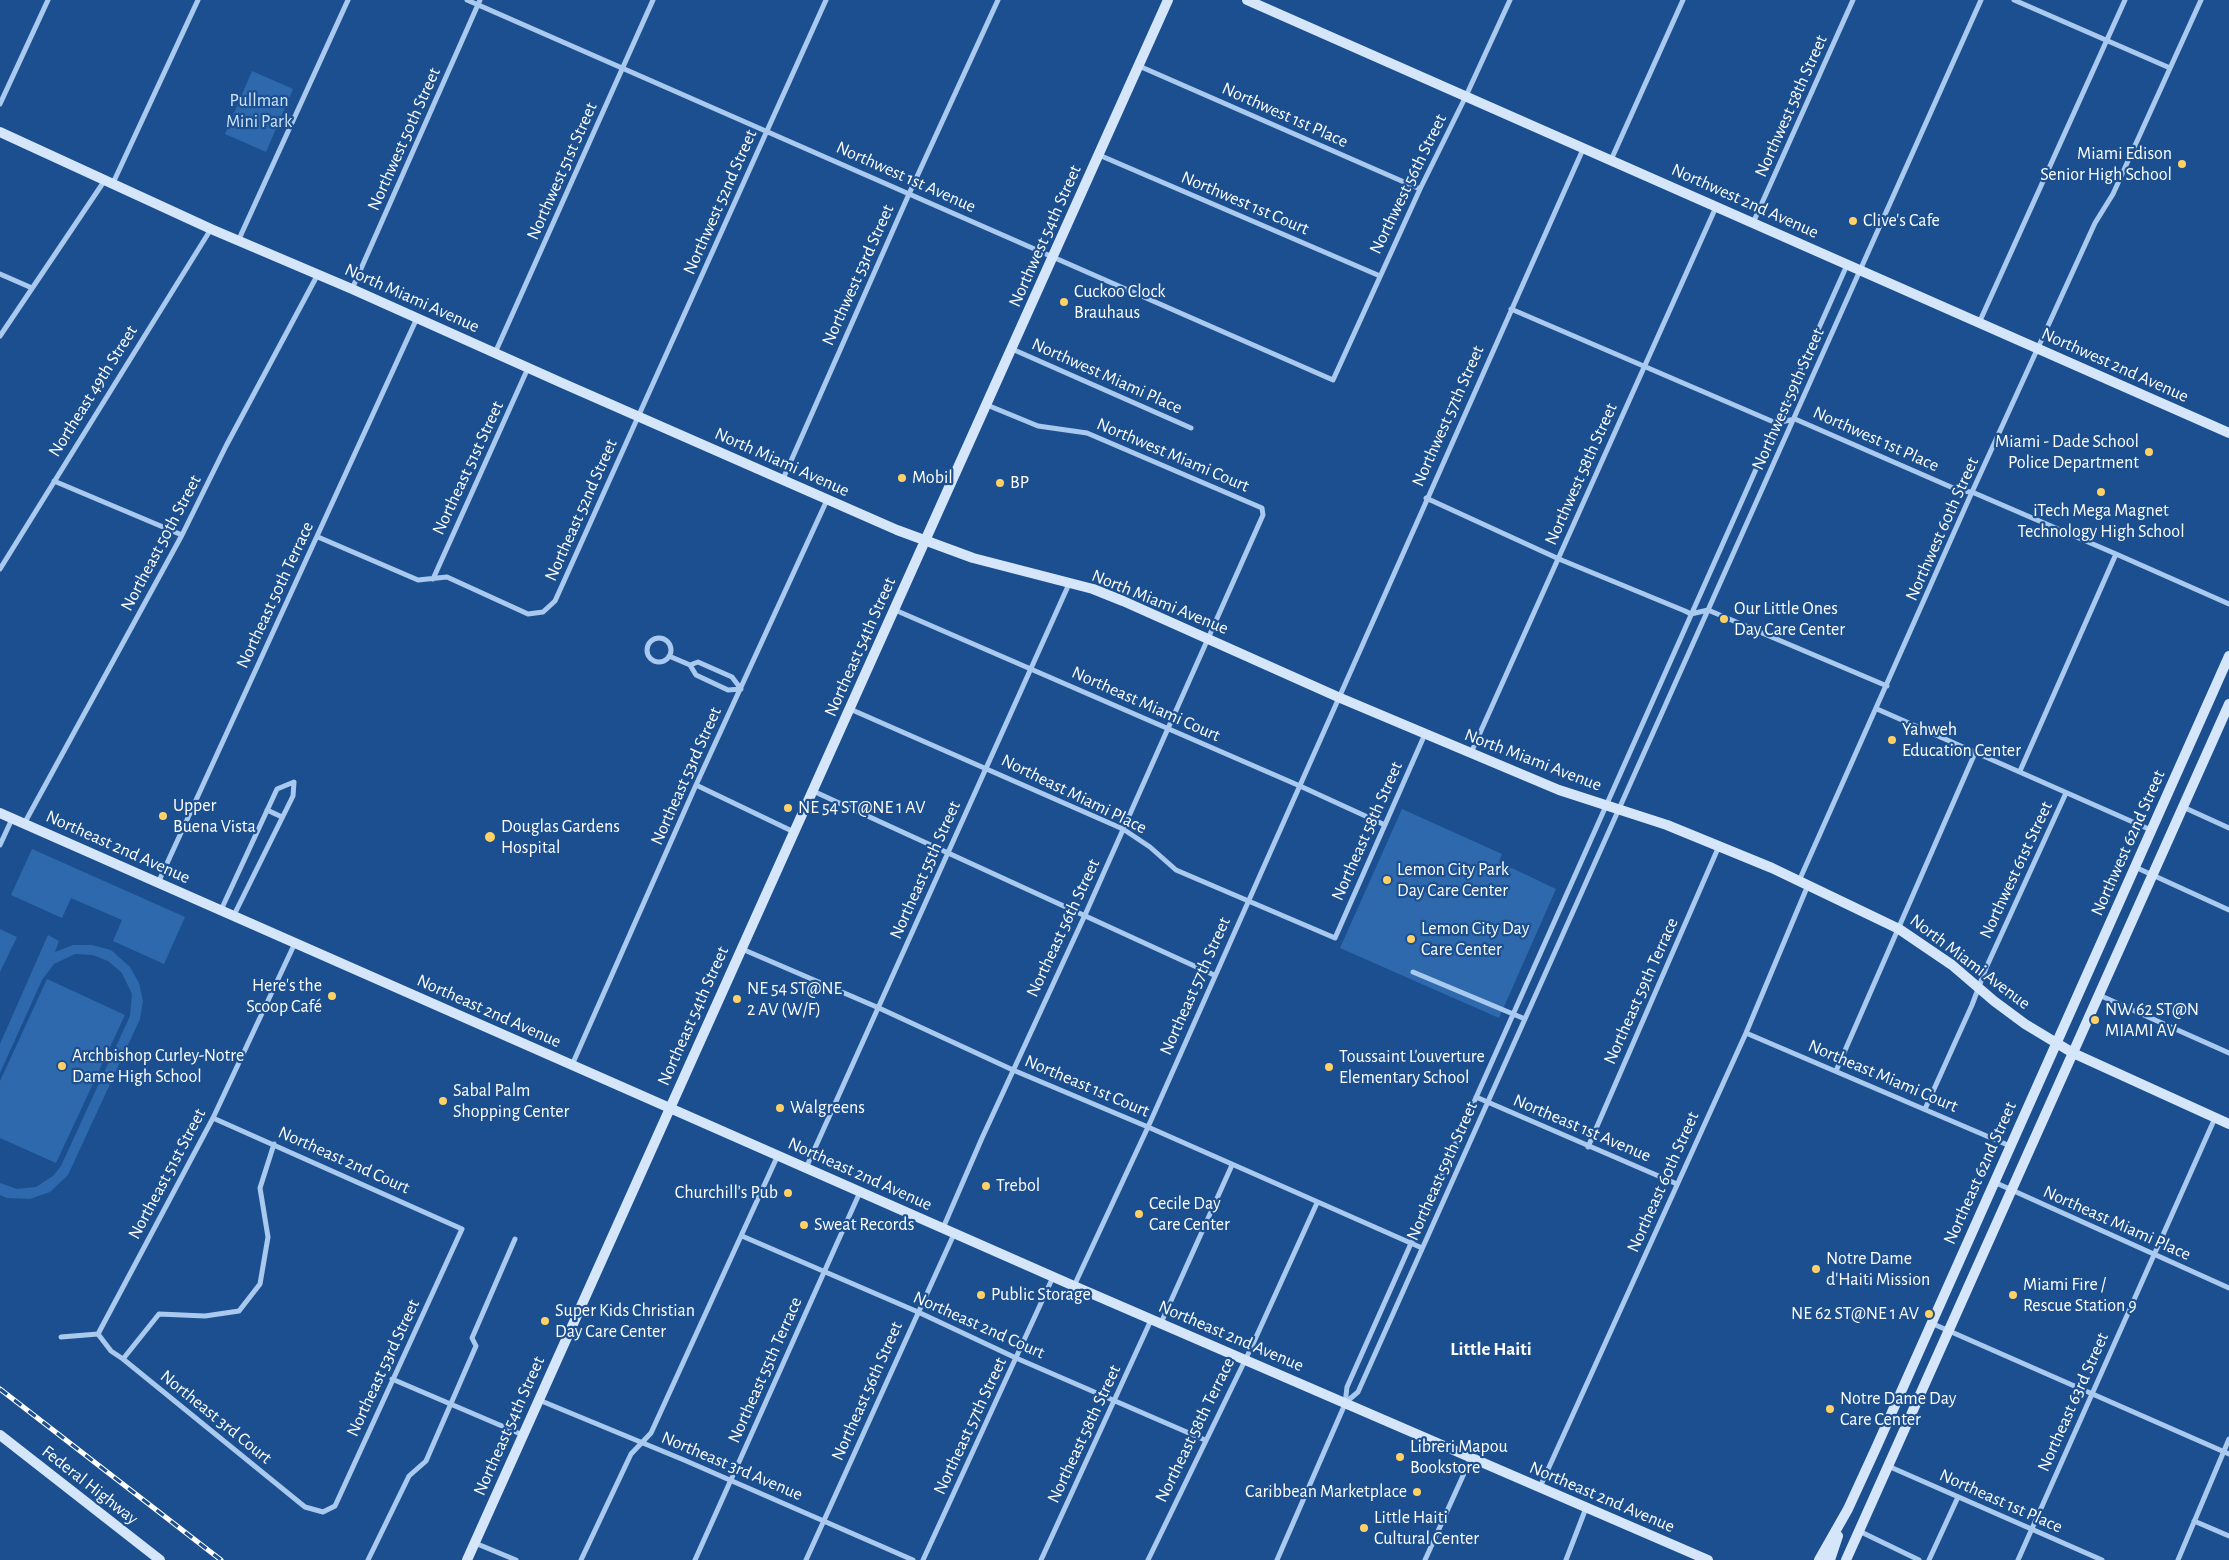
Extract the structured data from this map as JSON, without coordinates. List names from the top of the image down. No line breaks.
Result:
{"streets":{"main road":["Northwest 2nd Avenue","Northwest 54th Street","North Miami Avenue","Northeast 54th Street","Northwest 62nd Street","Northeast 2nd Avenue","Northeast 62nd Street","Federal Highway"],"street":["Northwest 58th Street","Northwest 1st Place","Northwest 50th Street","Northwest 51st Street","Northwest 1st Avenue","Northwest 56th Street","Northwest 52nd Street","Northwest 1st Court","Northwest 53rd Street","Northwest Miami Place","Northeast 49th Street","Northwest 59th Street","Northwest 57th Street","Northwest Miami Court","Northeast 51st Street","Northeast 52nd Street","Northwest 60th Street","Northeast 50th Street","Northeast 50th Terrace","Northeast Miami Court","Northeast 53rd Street","Northeast Miami Place","Northeast 58th Street","Northeast 55th Street","Northwest 61st Street","Northeast 56th Street","Northeast 57th Street","Northeast 59th Terrace","Northeast 1st Court","Northeast 1st Avenue","Northeast 2nd Court","Northeast 59th Street","Northeast 60th Street","Northeast 55th Terrace","Northeast 63rd Street","Northeast 3rd Court","Northeast 58th Terrace","Northeast 3rd Avenue","Northeast 1st Place"]},"crossings":[["Northwest 58th Street","Northwest 2nd Avenue"],["Northwest 58th Street","North Miami Avenue"],["Northwest 1st Place","Northwest 56th Street"],["Northwest 1st Place","Northwest 54th Street"],["Northwest 1st Place","Northwest 59th Street"],["Northwest 1st Place","Northwest 60th Street"],["Northwest 50th Street","Northwest 1st Avenue"],["Northwest 50th Street","North Miami Avenue"],["Northwest 51st Street","Northwest 1st Avenue"],["Northwest 51st Street","North Miami Avenue"],["Northwest 1st Avenue","Northwest 56th Street"],["Northwest 1st Avenue","Northwest 52nd Street"],["Northwest 1st Avenue","Northwest 54th Street"],["Northwest 1st Avenue","Northwest 53rd Street"],["Northwest 56th Street","Northwest 2nd Avenue"],["Northwest 56th Street","Northwest 1st Court"],["Northwest 2nd Avenue","Northwest 59th Street"],["Northwest 2nd Avenue","Northwest 57th Street"],["Northwest 2nd Avenue","Northwest 60th Street"],["Northwest 52nd Street","North Miami Avenue"],["Northwest 52nd Street","Northeast 52nd Street"],["Northwest 1st Court","Northwest 54th Street"],["Northwest 54th Street","Northwest Miami Place"],["Northwest 54th Street","Northwest Miami Court"],["Northwest 54th Street","Northeast 54th Street"],["Northwest 53rd Street","North Miami Avenue"],["North Miami Avenue","Northeast 49th Street"],["North Miami Avenue","Northwest 59th Street"],["North Miami Avenue","Northwest 57th Street"],["North Miami Avenue","Northwest Miami Court"],["North Miami Avenue","Northeast 51st Street"],["North Miami Avenue","Northeast 52nd Street"],["North Miami Avenue","Northwest 60th Street"],["North Miami Avenue","Northeast 50th Street"],["North Miami Avenue","Northeast 50th Terrace"],["North Miami Avenue","Northeast 54th Street"],["North Miami Avenue","Northeast 53rd Street"],["North Miami Avenue","Northeast 58th Street"],["North Miami Avenue","Northwest 62nd Street"],["North Miami Avenue","Northeast 55th Street"],["North Miami Avenue","Northwest 61st Street"],["North Miami Avenue","Northeast 56th Street"],["North Miami Avenue","Northeast 57th Street"],["North Miami Avenue","Northeast 59th Terrace"],["North Miami Avenue","Northeast 59th Street"],["North Miami Avenue","Northeast 62nd Street"],["North Miami Avenue","Northeast 60th Street"],["North Miami Avenue","Northeast 63rd Street"],["Northwest 59th Street","Northeast 59th Street"],["Northwest 57th Street","Northeast 57th Street"],["Northwest Miami Court","Northeast 56th Street"],["Northeast 51st Street","Northeast 52nd Street"],["Northeast 51st Street","Northeast 2nd Avenue"],["Northeast 51st Street","Northeast 2nd Court"],["Northeast 51st Street","Northeast 3rd Court"],["Northwest 60th Street","Northeast 60th Street"],["Northeast 50th Street","Northeast 2nd Avenue"],["Northeast 50th Terrace","Northeast 2nd Avenue"],["Northeast 54th Street","Northeast Miami Court"],["Northeast 54th Street","Northeast Miami Place"],["Northeast 54th Street","Northeast 2nd Avenue"],["Northeast 54th Street","Northeast 1st Court"],["Northeast 54th Street","Northeast 3rd Avenue"],["Northeast Miami Court","Northeast 58th Street"],["Northeast Miami Court","Northeast 55th Street"],["Northeast Miami Court","Northwest 61st Street"],["Northeast Miami Court","Northeast 56th Street"],["Northeast Miami Court","Northeast 57th Street"],["Northeast Miami Court","Northeast 62nd Street"],["Northeast Miami Court","Northeast 60th Street"],["Northeast 53rd Street","Northeast 2nd Avenue"],["Northeast 53rd Street","Northeast 2nd Court"],["Northeast 53rd Street","Northeast 3rd Court"],["Northeast Miami Place","Northeast 58th Street"],["Northeast Miami Place","Northeast 55th Street"],["Northeast Miami Place","Northeast 56th Street"],["Northeast Miami Place","Northeast 57th Street"],["Northeast Miami Place","Northeast 62nd Street"],["Northeast Miami Place","Northeast 63rd Street"],["Northeast 58th Street","Northeast 2nd Avenue"],["Northeast 58th Street","Northeast 1st Court"],["Northeast 58th Street","Northeast 2nd Court"],["Northwest 62nd Street","Northeast 62nd Street"],["Northeast 2nd Avenue","Northeast 55th Street"],["Northeast 2nd Avenue","Northeast 56th Street"],["Northeast 2nd Avenue","Northeast 57th Street"],["Northeast 2nd Avenue","Northeast 59th Street"],["Northeast 2nd Avenue","Northeast 60th Street"],["Northeast 2nd Avenue","Northeast 55th Terrace"],["Northeast 2nd Avenue","Northeast 58th Terrace"],["Northeast 55th Street","Northeast 1st Court"],["Northeast 56th Street","Northeast 1st Court"],["Northeast 56th Street","Northeast 2nd Court"],["Northeast 56th Street","Northeast 3rd Avenue"],["Northeast 57th Street","Northeast 1st Court"],["Northeast 57th Street","Northeast 2nd Court"],["Northeast 59th Terrace","Northeast 1st Avenue"],["Northeast 1st Court","Northeast 59th Street"],["Northeast 1st Court","Northeast 58th Terrace"],["Northeast 1st Avenue","Northeast 59th Street"],["Northeast 1st Avenue","Northeast 60th Street"],["Northeast 2nd Court","Northeast 55th Terrace"],["Northeast 2nd Court","Northeast 58th Terrace"],["Northeast 62nd Street","Northeast 1st Place"],["Northeast 55th Terrace","Northeast 3rd Avenue"],["Northeast 63rd Street","Northeast 1st Place"]],"districts":["Little Haiti"],"parks":["Pullman Mini Park"],"places":["Miami Edison Senior High School","Clive's Cafe","Cuckoo Clock Brauhaus","Miami - Dade School Police Department","Mobil","BP","iTech Mega Magnet Technology High School","Our Little Ones Day Care Center","Yahweh Education Center","NE 54 ST@NE 1 AV","Upper Buena Vista","Douglas Gardens Hospital","Lemon City Park Day Care Center","Lemon City Day Care Center","Here's the Scoop Café","NE 54 ST@NE 2 AV (W/F)","NW 62 ST@N MIAMI AV","Archbishop Curley-Notre Dame High School","Toussaint L'ouverture Elementary School","Sabal Palm Shopping Center","Walgreens","Trebol","Churchill's Pub","Cecile Day Care Center","Sweat Records","Notre Dame d'Haiti Mission","Public Storage","Miami Fire / Rescue Station 9","NE 62 ST@NE 1 AV","Super Kids Christian Day Care Center","Notre Dame Day Care Center","Libreri Mapou Bookstore","Caribbean Marketplace","Little Haiti Cultural Center"]}
